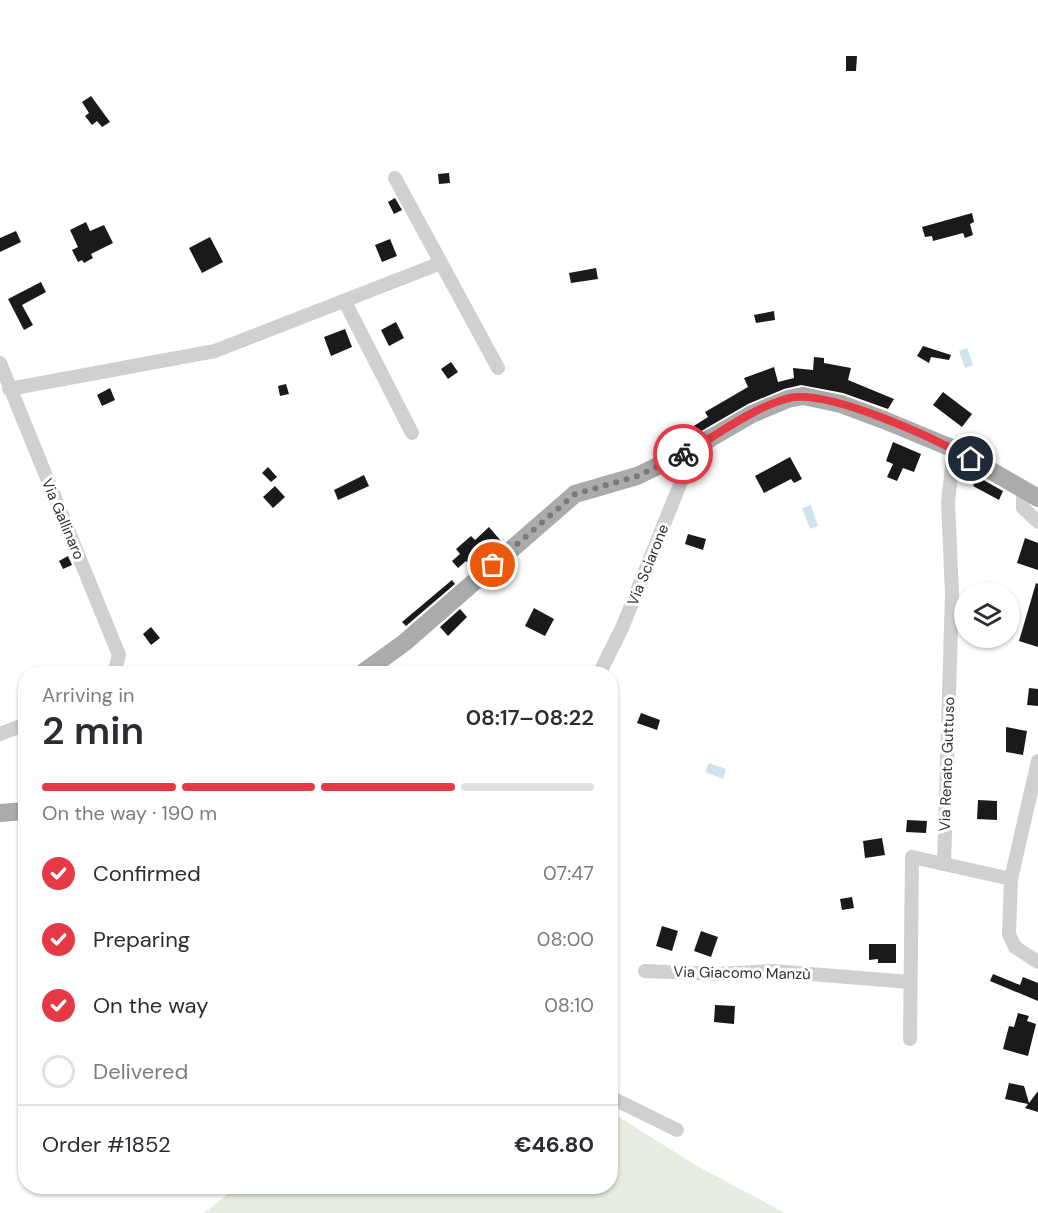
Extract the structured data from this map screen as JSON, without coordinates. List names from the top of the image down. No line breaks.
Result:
{"streets":{"street":["Via Gallinaro","Via Sciarone","Via Renato Guttuso","Via Giacomo Manzù"]},"page":{"heading":["2 min","Arriving in","08:17–08:22"],"panel":["Order #1852","€46.80"],"bar":"On the way · 190 m","list":[["Confirmed","07:47"],["Preparing","08:00"],["On the way","08:10"],"Delivered"]}}
